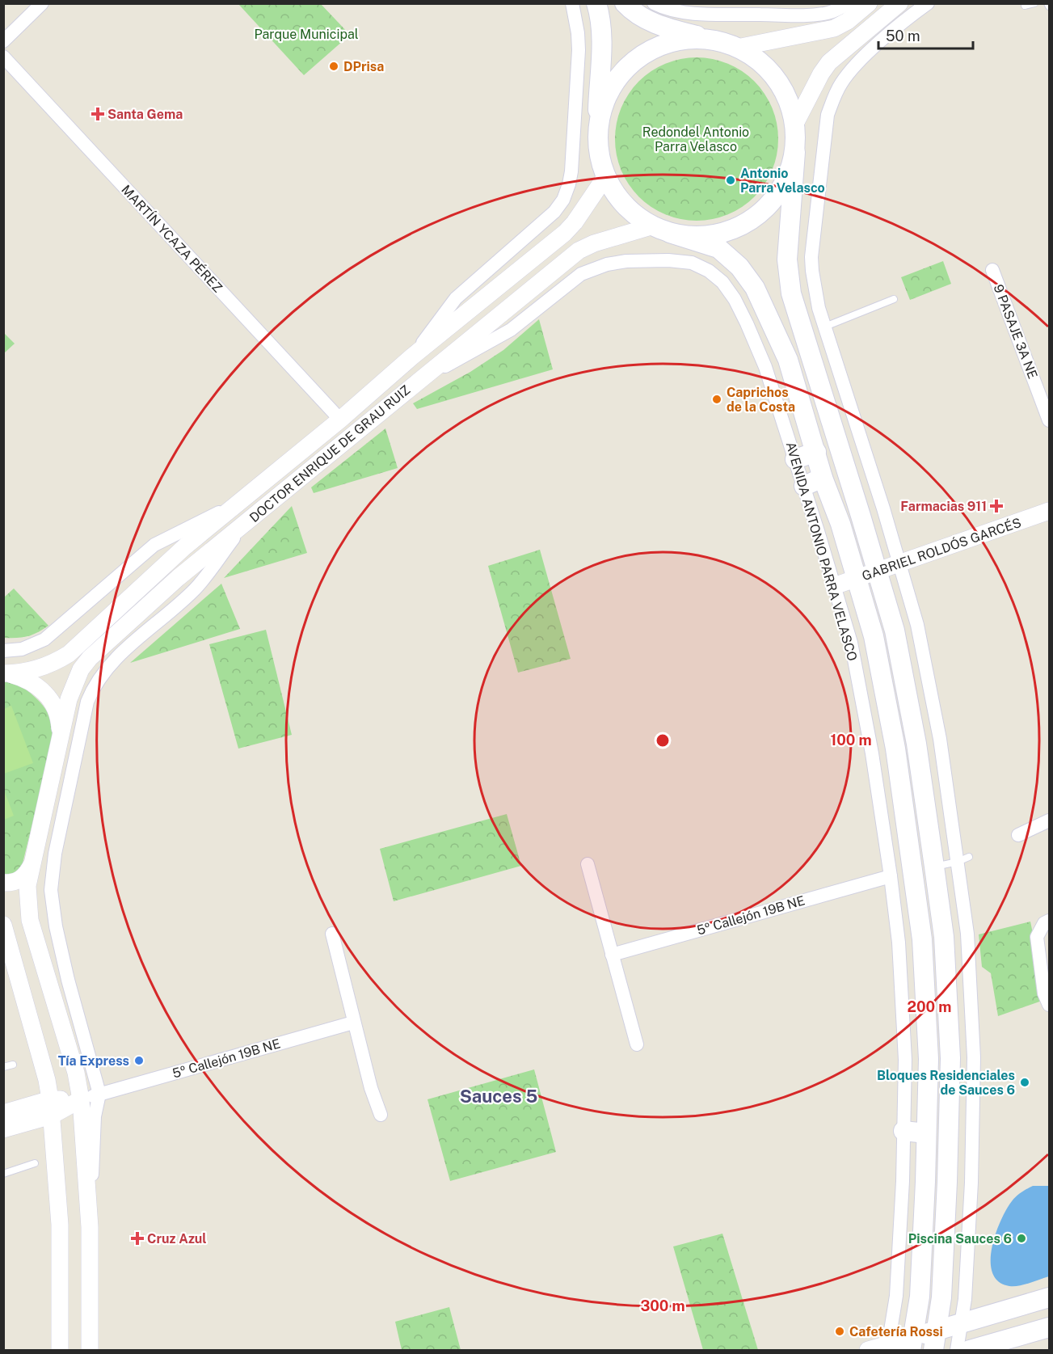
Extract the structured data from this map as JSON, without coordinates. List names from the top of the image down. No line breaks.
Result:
{"streets":{"main road":["AVENIDA ANTONIO PARRA VELASCO"],"street":["MARTÍN YCAZA PÉREZ","9 PASAJE 3A NE","DOCTOR ENRIQUE DE GRAU RUIZ","GABRIEL ROLDÓS GARCÉS","5º Callejón 19B NE"]},"crossings":[["MARTÍN YCAZA PÉREZ","DOCTOR ENRIQUE DE GRAU RUIZ"],["DOCTOR ENRIQUE DE GRAU RUIZ","AVENIDA ANTONIO PARRA VELASCO"],["DOCTOR ENRIQUE DE GRAU RUIZ","5º Callejón 19B NE"],["GABRIEL ROLDÓS GARCÉS","AVENIDA ANTONIO PARRA VELASCO"],["AVENIDA ANTONIO PARRA VELASCO","5º Callejón 19B NE"]],"districts":["Sauces 5"],"parks":["Parque Municipal","Redondel Antonio Parra Velasco"],"places":{"other":["DPrisa","Antonio Parra Velasco","Caprichos de la Costa","Tía Express","Bloques Residenciales de Sauces 6","Piscina Sauces 6","Cafetería Rossi"],"health":["Santa Gema","Farmacias 911","Cruz Azul"]},"scale_bar":"50 m","rings":["100 m","200 m","300 m"]}
